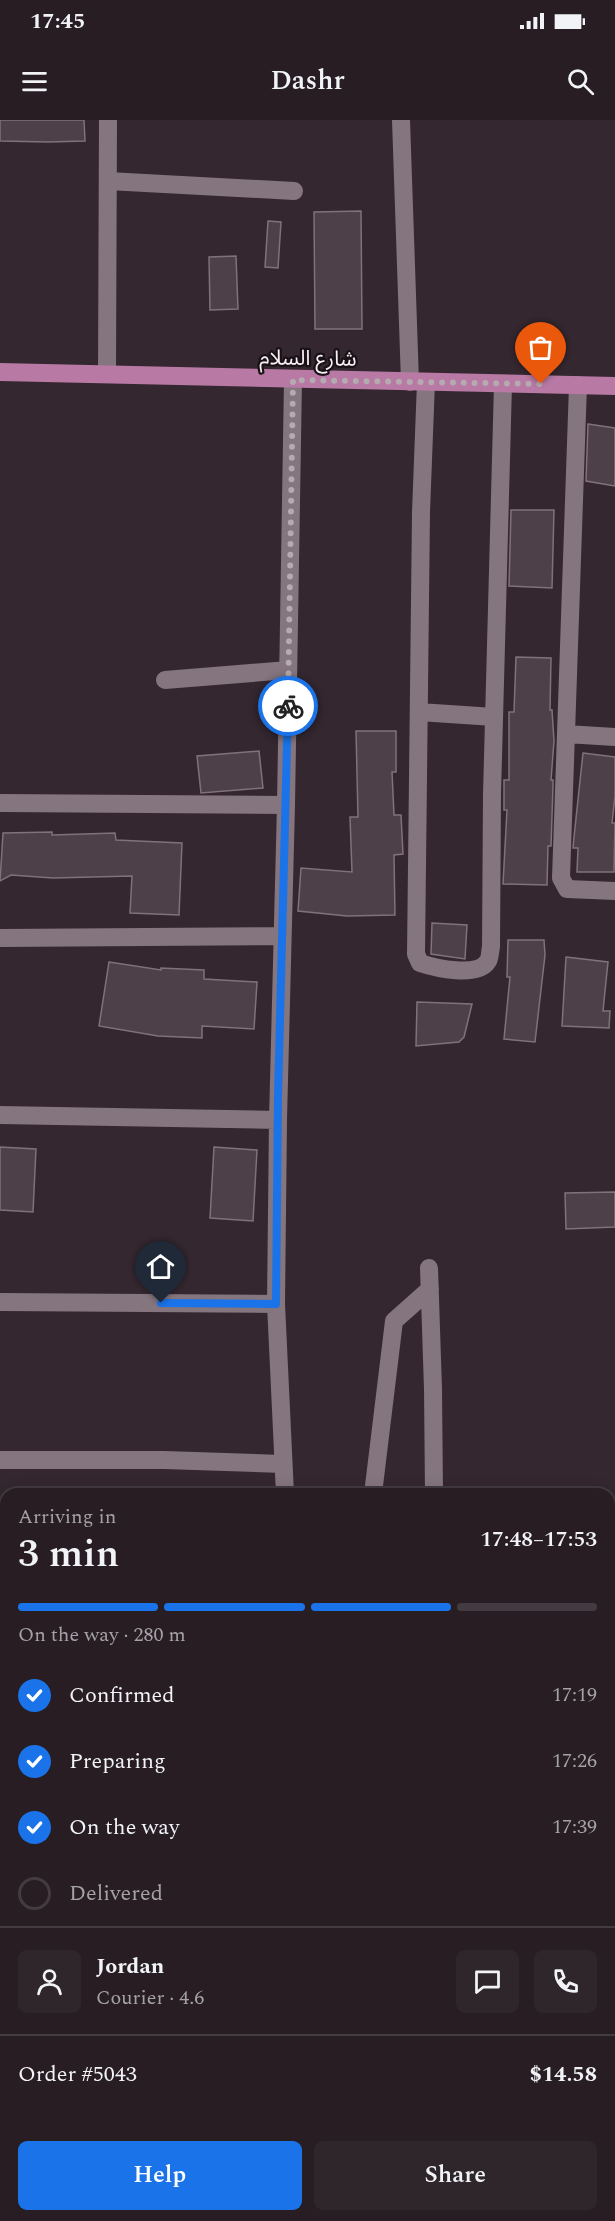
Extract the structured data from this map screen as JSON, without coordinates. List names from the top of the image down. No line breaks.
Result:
{"streets":{"main road":["شارع السلام"]},"page":{"status":"17:45","header":"Dashr","heading":["3 min","Arriving in","17:48–17:53"],"panel":["Jordan","Courier · 4.6","Order #5043","$14.58"],"bar":"On the way · 280 m","list":[["Confirmed","17:19"],["Preparing","17:26"],["On the way","17:39"],"Delivered"],"buttons":["Help","Share"]}}
